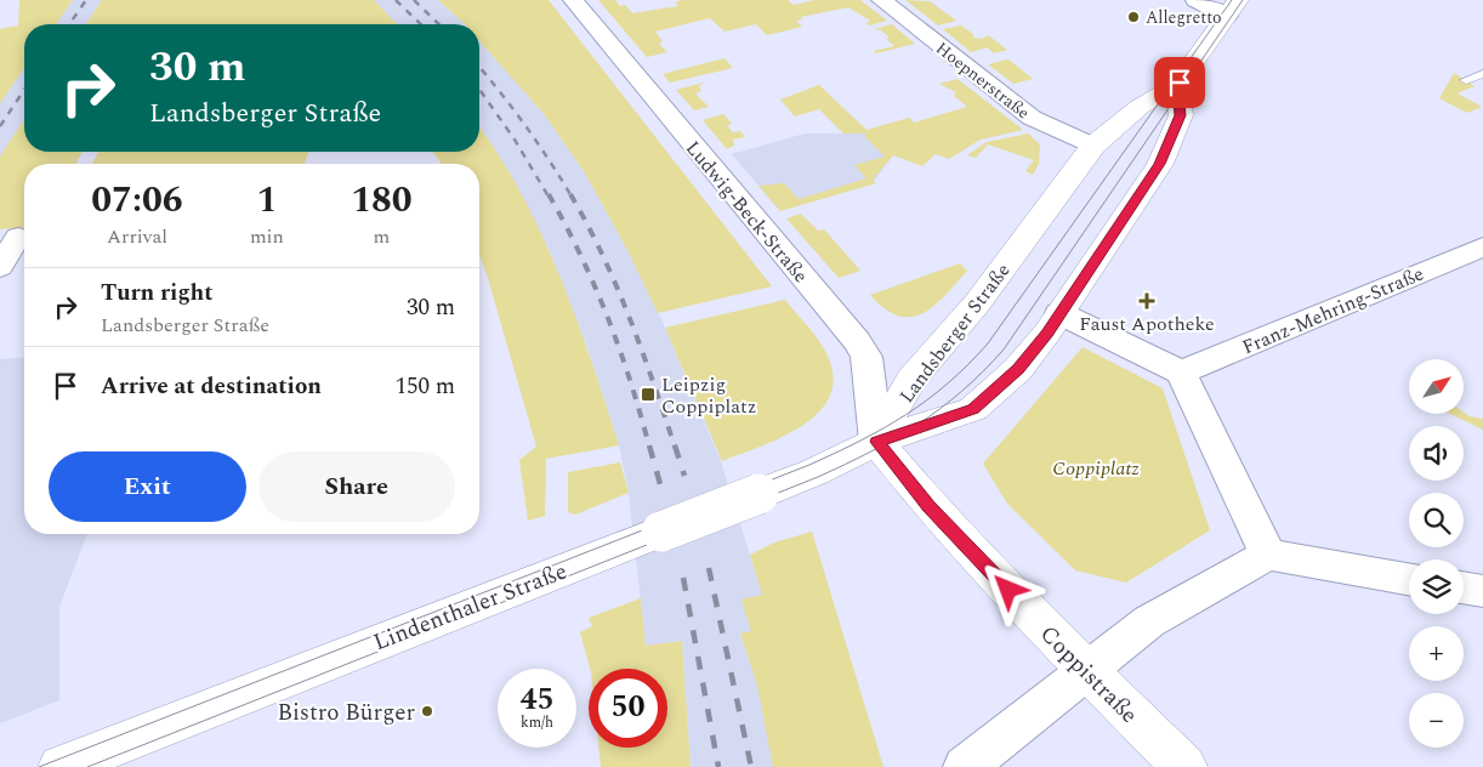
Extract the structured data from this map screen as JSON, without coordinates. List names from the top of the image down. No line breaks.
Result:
{"streets":{"main road":["Landsberger Straße","Lindenthaler Straße","Coppistraße"],"street":["Hoepnerstraße","Ludwig-Beck-Straße","Franz-Mehring-Straße"]},"crossings":[["Hoepnerstraße","Landsberger Straße"],["Ludwig-Beck-Straße","Landsberger Straße"],["Ludwig-Beck-Straße","Lindenthaler Straße"],["Ludwig-Beck-Straße","Coppistraße"],["Landsberger Straße","Lindenthaler Straße"],["Landsberger Straße","Coppistraße"],["Lindenthaler Straße","Coppistraße"]],"parks":["Coppiplatz"],"places":{"other":["Allegretto","Bistro Bürger"],"health":["Faust Apotheke"],"transit":["Leipzig Coppiplatz"]},"north":"top right","page":{"turn":["30 m","Landsberger Straße"],"eta":["07:06","Arrival","1","min","180","m"],"list":[{"name":"Turn right","note":"Landsberger Straße","value":"30 m"},{"name":"Arrive at destination","value":"150 m"}],"map_buttons":["+","−"],"buttons":["Exit","Share"],"speed":"45 km/h","limit":"50"}}
